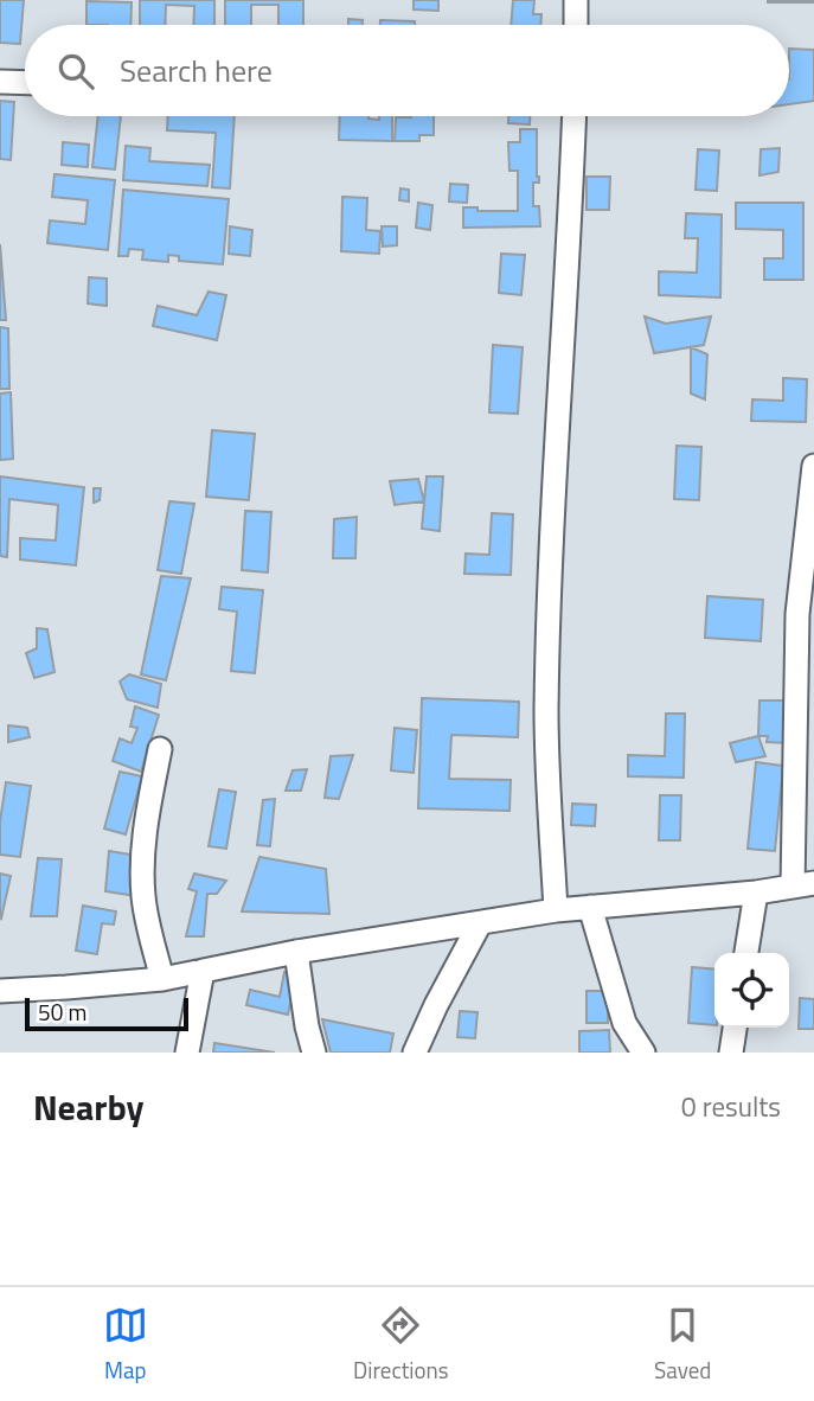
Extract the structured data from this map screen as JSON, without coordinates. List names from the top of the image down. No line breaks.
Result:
{"scale_bar":"50 m","page":{"search":"Search here","scale":"50 m","heading":["Nearby","0 results"],"nav":["Map","Directions","Saved"]}}
